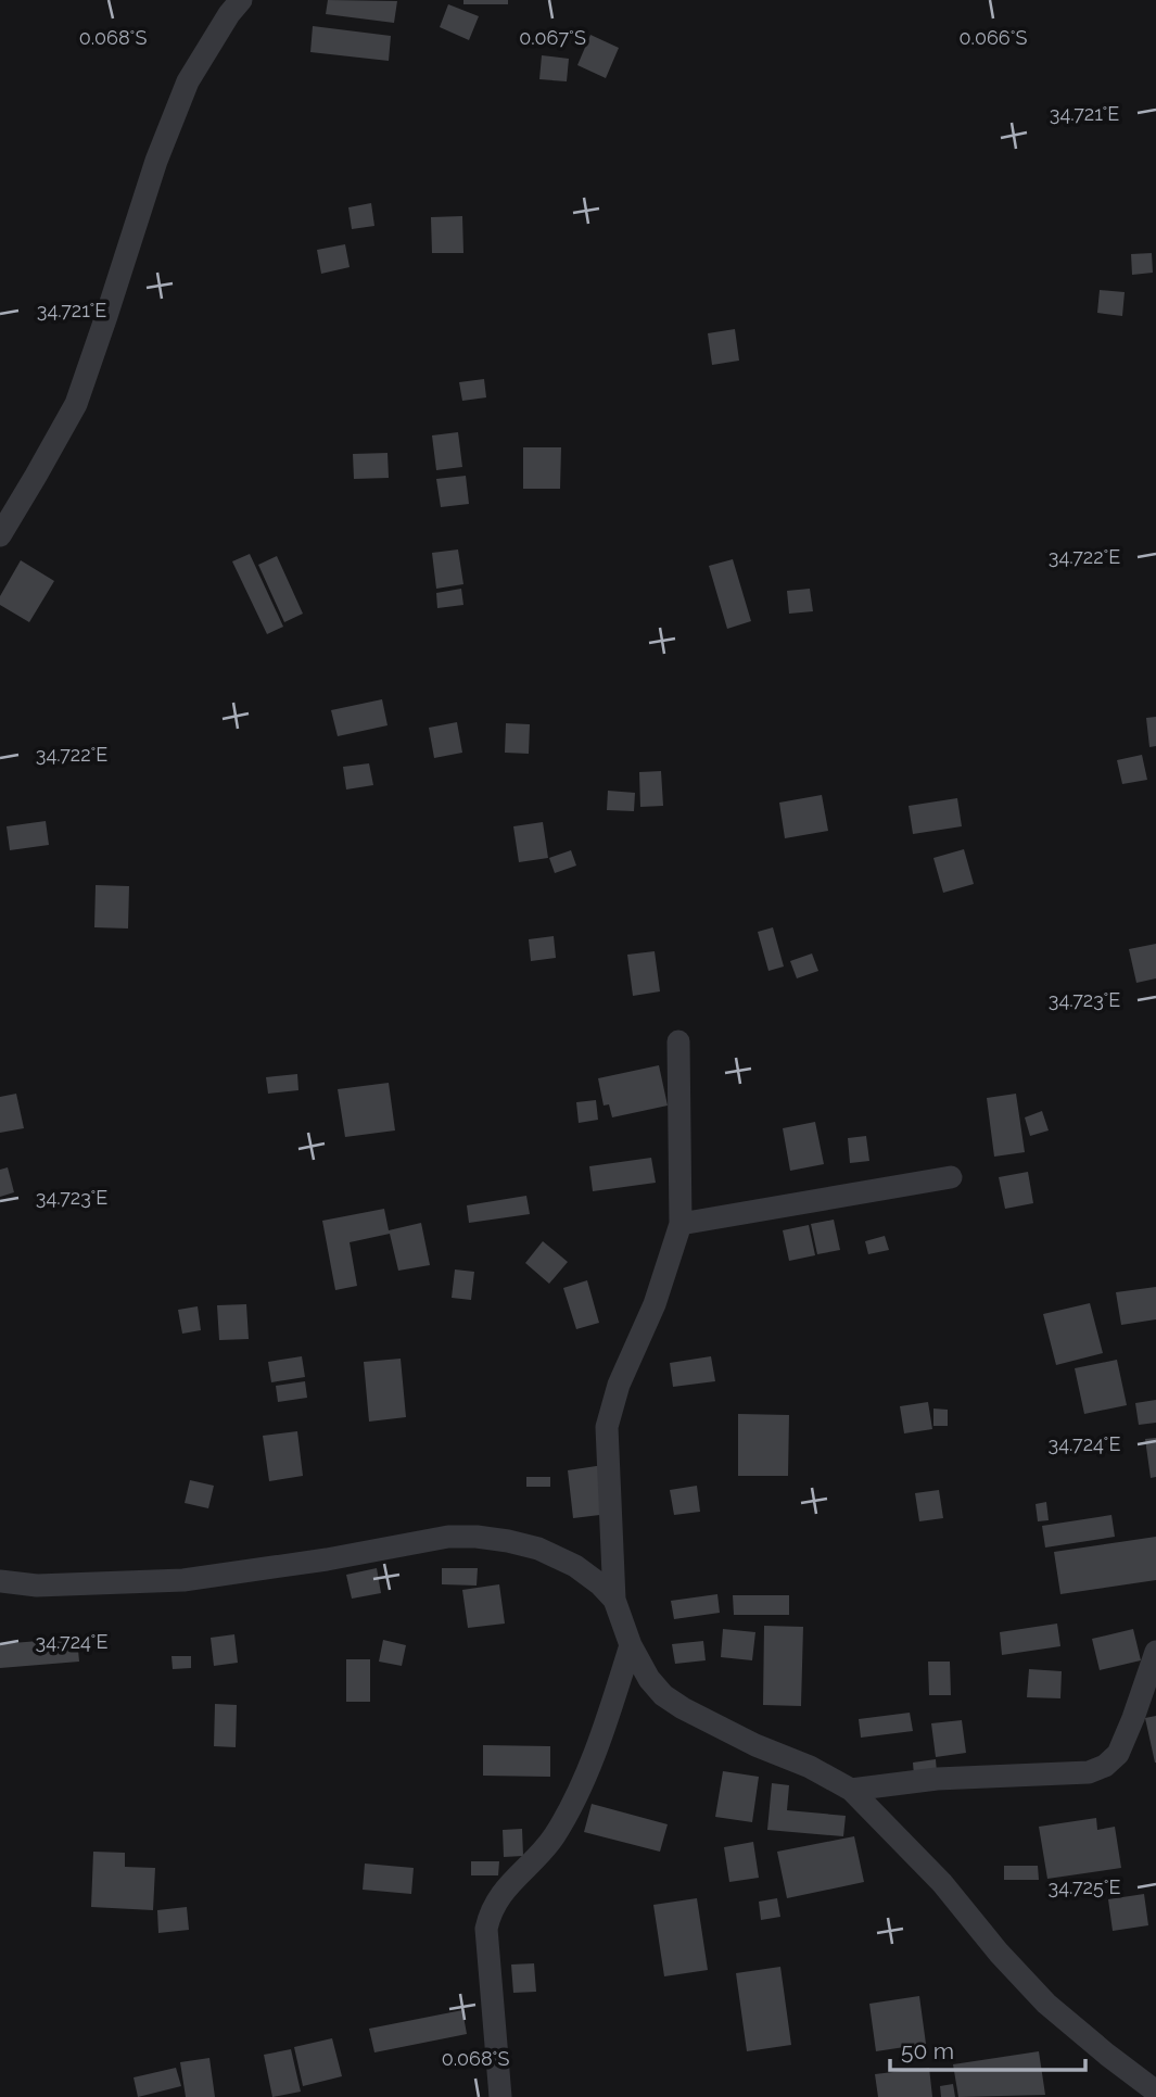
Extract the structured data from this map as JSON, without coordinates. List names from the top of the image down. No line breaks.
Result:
{"scale_bar":"50 m","coordinates":["0.066°S","0.068°S","0.067°S","34.721°E","34.722°E","34.723°E","34.724°E","34.725°E"]}
